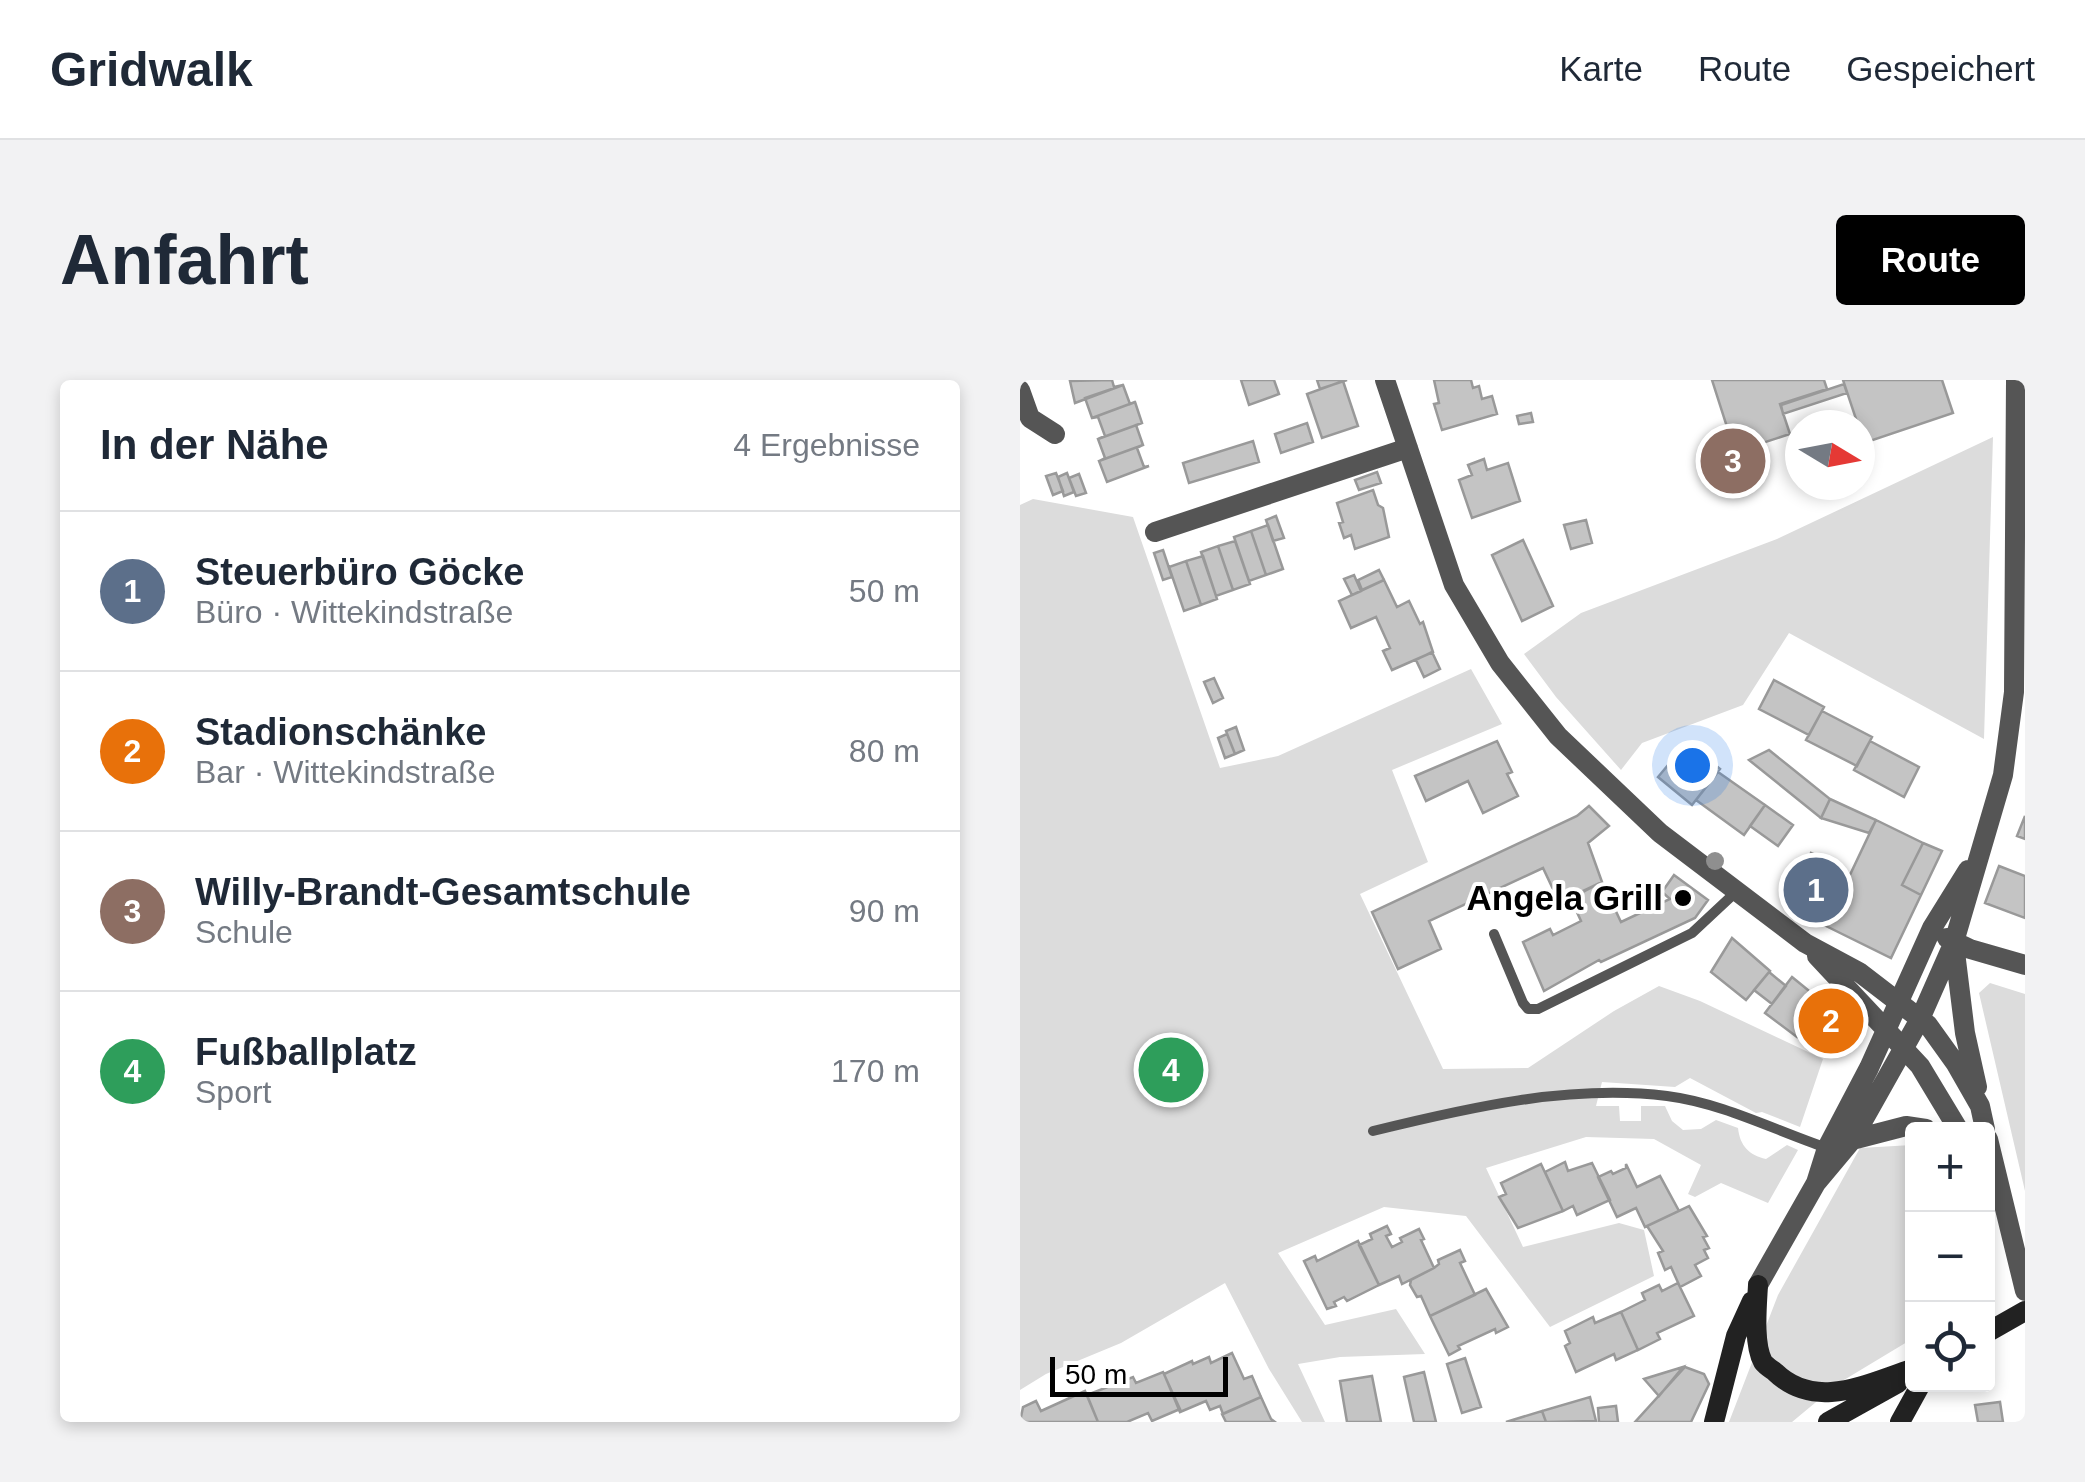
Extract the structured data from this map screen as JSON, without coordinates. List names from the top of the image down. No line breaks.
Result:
{"places":["Angela Grill"],"scale_bar":"50 m","north":"right","page":{"header":"Gridwalk","nav":["Karte","Route","Gespeichert"],"buttons":"Route","title":"Anfahrt","heading":["In der Nähe","4 Ergebnisse"],"pins":["3","1","2","4"],"list":[{"mark":"1","name":"Steuerbüro Göcke","note":"Büro · Wittekindstraße","value":"50 m"},{"mark":"2","name":"Stadionschänke","note":"Bar · Wittekindstraße","value":"80 m"},{"mark":"3","name":"Willy-Brandt-Gesamtschule","note":"Schule","value":"90 m"},{"mark":"4","name":"Fußballplatz","note":"Sport","value":"170 m"}],"map_buttons":["+","−"],"scale":"50 m"}}
